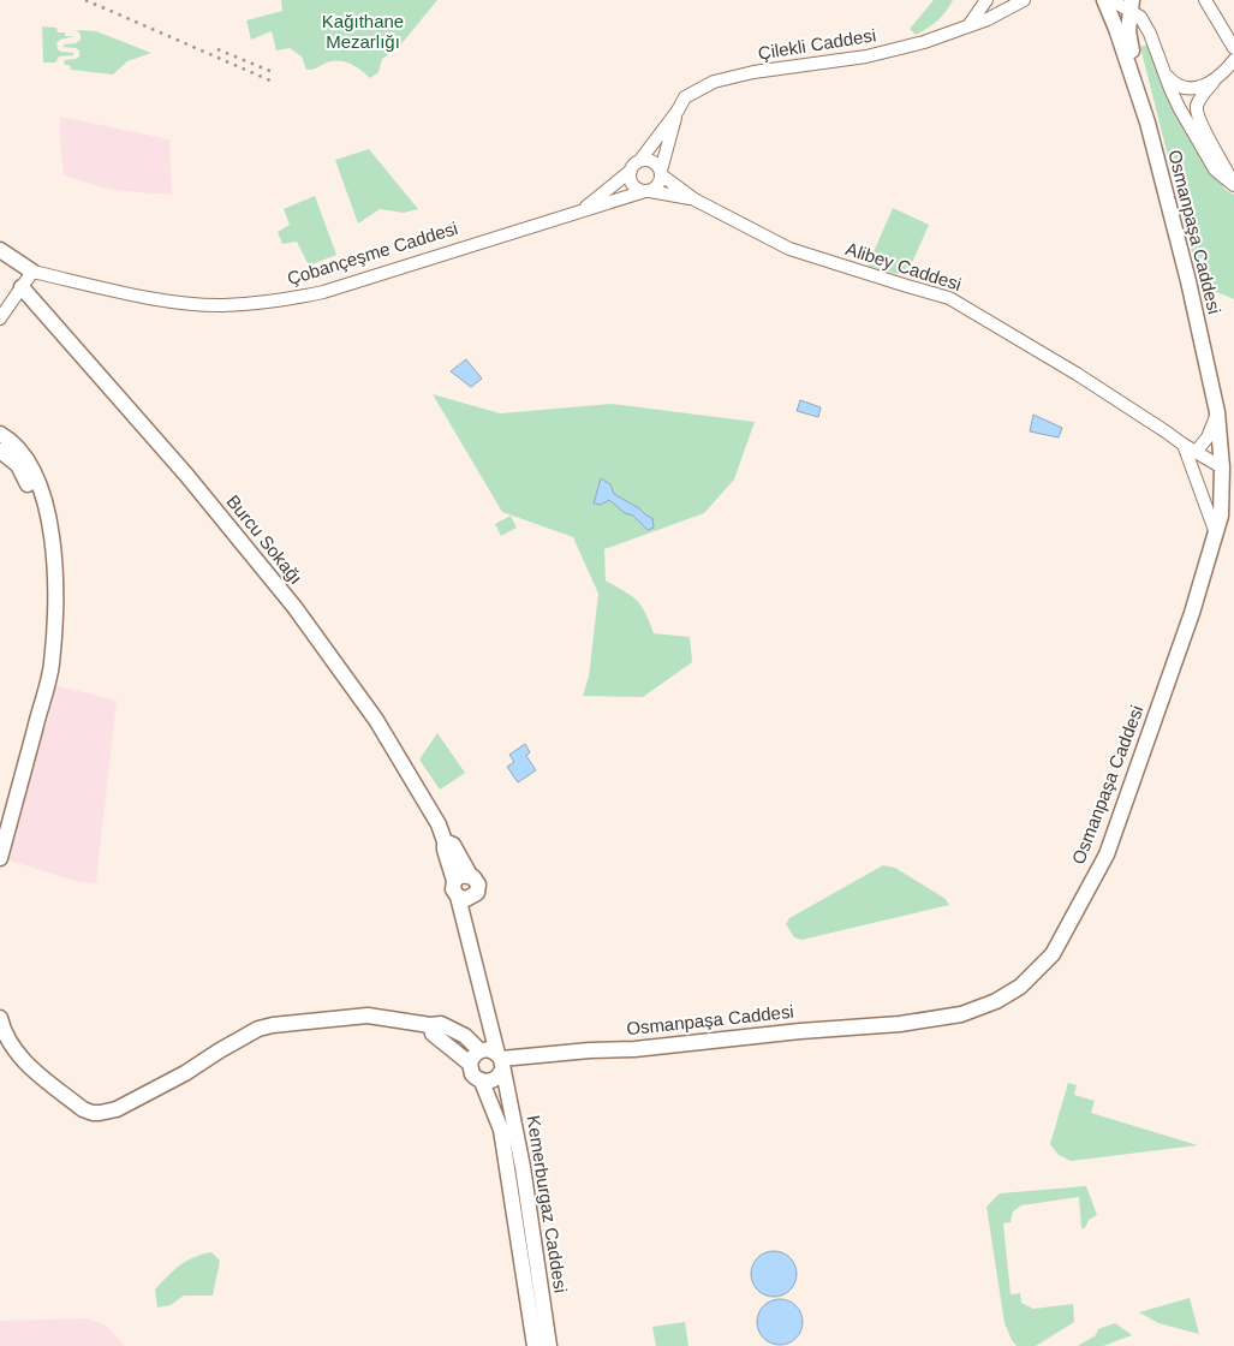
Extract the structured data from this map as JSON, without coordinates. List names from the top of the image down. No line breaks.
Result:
{"streets":{"main road":["Osmanpaşa Caddesi","Çobançeşme Caddesi","Burcu Sokağı","Kemerburgaz Caddesi"],"street":["Çilekli Caddesi","Alibey Caddesi"]},"crossings":[["Çilekli Caddesi","Çobançeşme Caddesi"],["Çilekli Caddesi","Alibey Caddesi"],["Osmanpaşa Caddesi","Alibey Caddesi"],["Osmanpaşa Caddesi","Kemerburgaz Caddesi"],["Çobançeşme Caddesi","Alibey Caddesi"]],"parks":["Kağıthane Mezarlığı"]}
